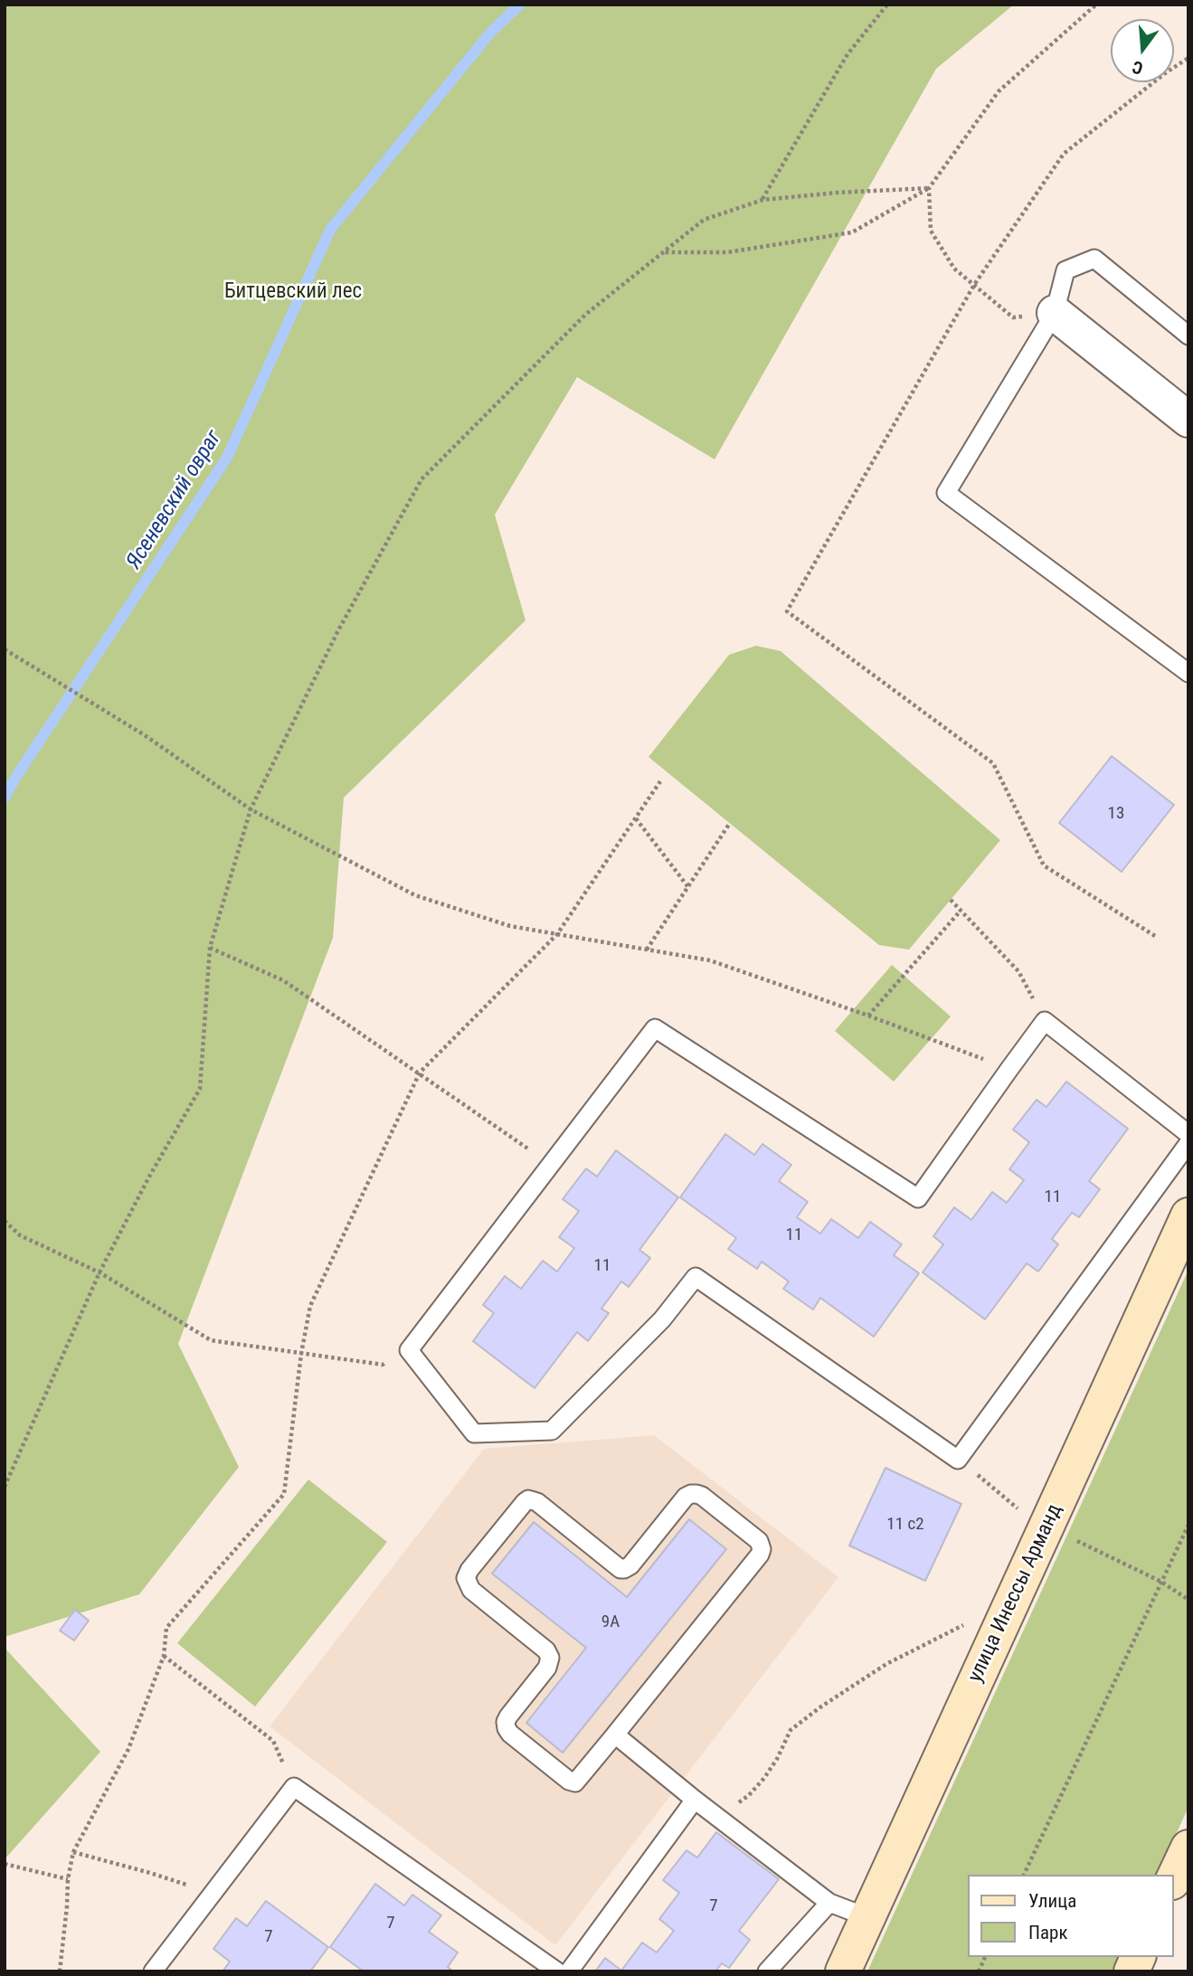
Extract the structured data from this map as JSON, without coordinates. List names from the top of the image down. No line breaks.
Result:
{"streets":{"street":["улица Инессы Арманд"]},"water":["Ясеневский овраг"],"parks":["Битцевский лес"],"house_numbers":["13","11","11","11","11 с2","9А","7","7","7"],"legend":["Улица","Парк"],"north":"bottom"}
